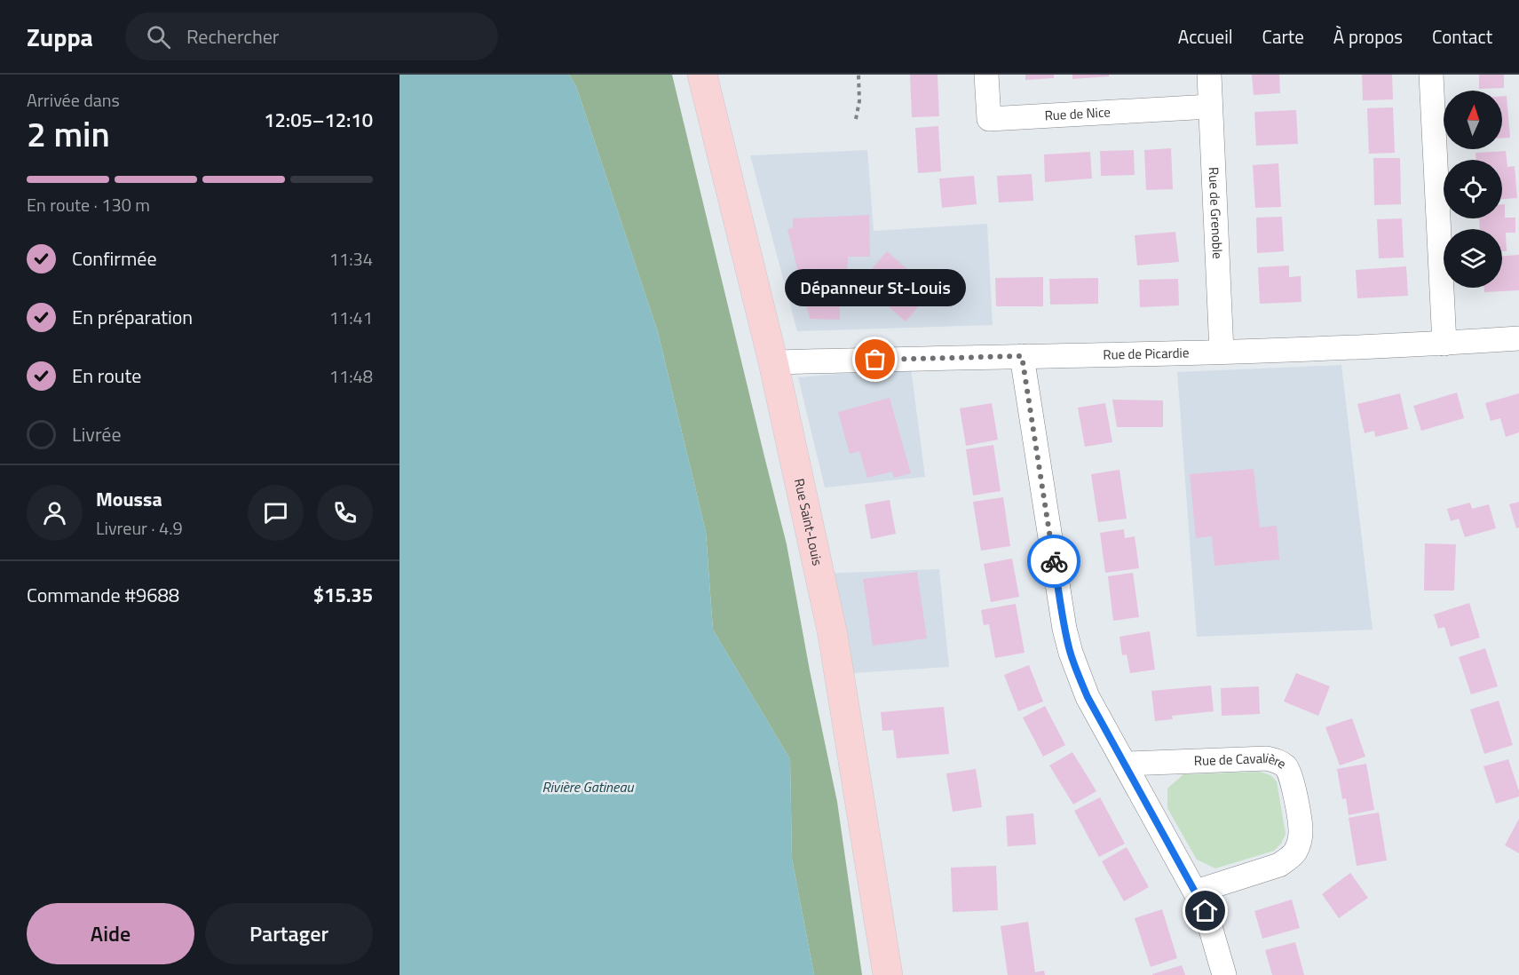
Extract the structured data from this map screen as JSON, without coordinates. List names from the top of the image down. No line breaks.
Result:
{"streets":{"main road":["Rue Saint-Louis"],"street":["Rue de Nice","Rue de Grenoble","Rue de Picardie","Rue de Cavalière"]},"crossings":[["Rue de Nice","Rue de Grenoble"],["Rue de Grenoble","Rue de Picardie"],["Rue de Picardie","Rue Saint-Louis"]],"water":["Rivière Gatineau"],"places":["Dépanneur St-Louis"],"north":"top","page":{"header":"Zuppa","search":"Rechercher","nav":["Accueil","Carte","À propos","Contact"],"heading":["2 min","Arrivée dans","12:05–12:10"],"panel":["Moussa","Livreur · 4.9","Commande #9688","$15.35"],"bar":"En route · 130 m","list":[["Confirmée","11:34"],["En préparation","11:41"],["En route","11:48"],"Livrée"],"bubble":"Dépanneur St-Louis","buttons":["Aide","Partager"]}}
